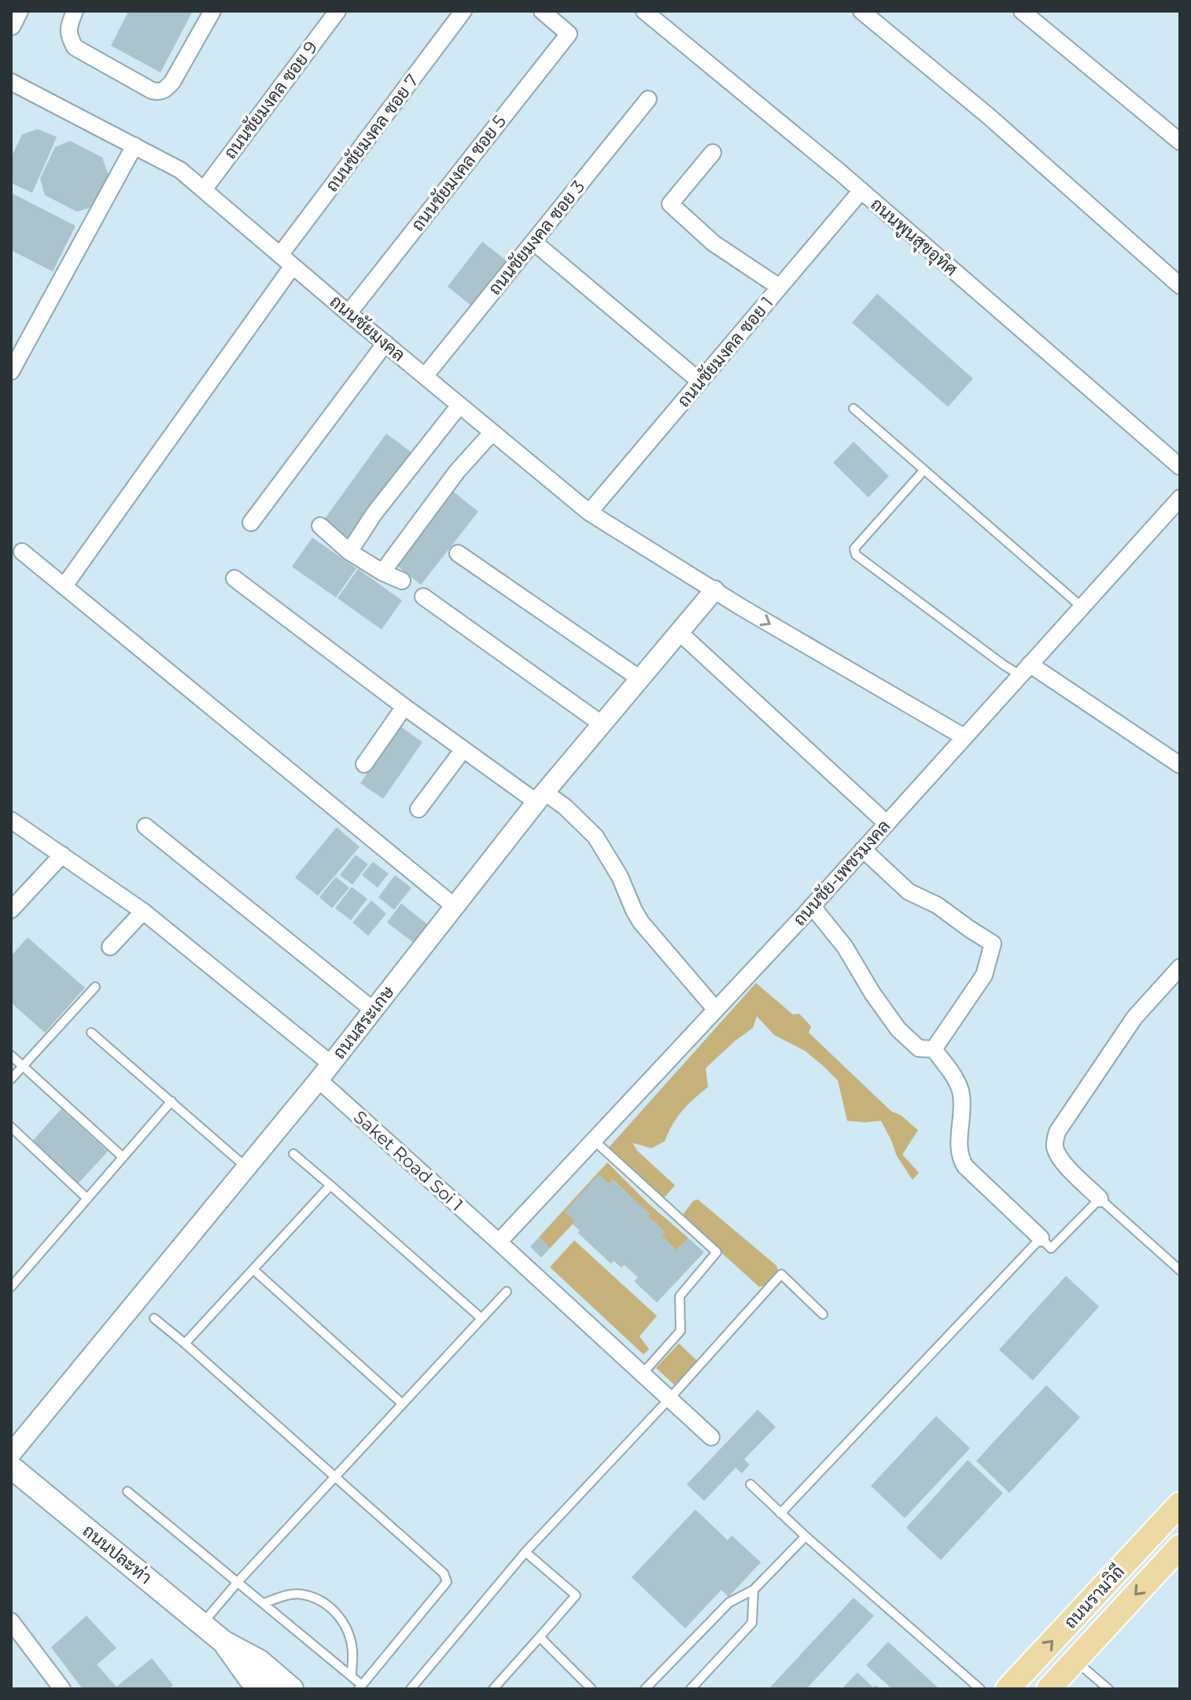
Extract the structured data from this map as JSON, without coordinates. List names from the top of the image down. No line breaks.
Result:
{"streets":{"main road":["ถนนปละท่า","ถนนรามวิถี"],"street":["ถนนชัยมงคล ซอย 9","ถนนชัยมงคล ซอย 7","ถนนชัยมงคล ซอย 5","ถนนพูนสุขอุทิศ","ถนนชัยมงคล ซอย 3","ถนนชัยมงคล","ถนนชัยมงคล ซอย 1","ถนนชัย-เพชรมงคล","ถนนสระเกษ","Saket Road Soi 1"]},"crossings":[["ถนนชัยมงคล ซอย 9","ถนนชัยมงคล"],["ถนนชัยมงคล ซอย 7","ถนนชัยมงคล"],["ถนนชัยมงคล ซอย 5","ถนนชัยมงคล"],["ถนนพูนสุขอุทิศ","ถนนชัยมงคล ซอย 1"],["ถนนชัยมงคล ซอย 3","ถนนชัยมงคล"],["ถนนชัยมงคล","ถนนชัยมงคล ซอย 1"],["ถนนชัยมงคล","ถนนชัย-เพชรมงคล"],["ถนนชัยมงคล","ถนนสระเกษ"],["ถนนชัย-เพชรมงคล","Saket Road Soi 1"],["ถนนสระเกษ","Saket Road Soi 1"]]}
